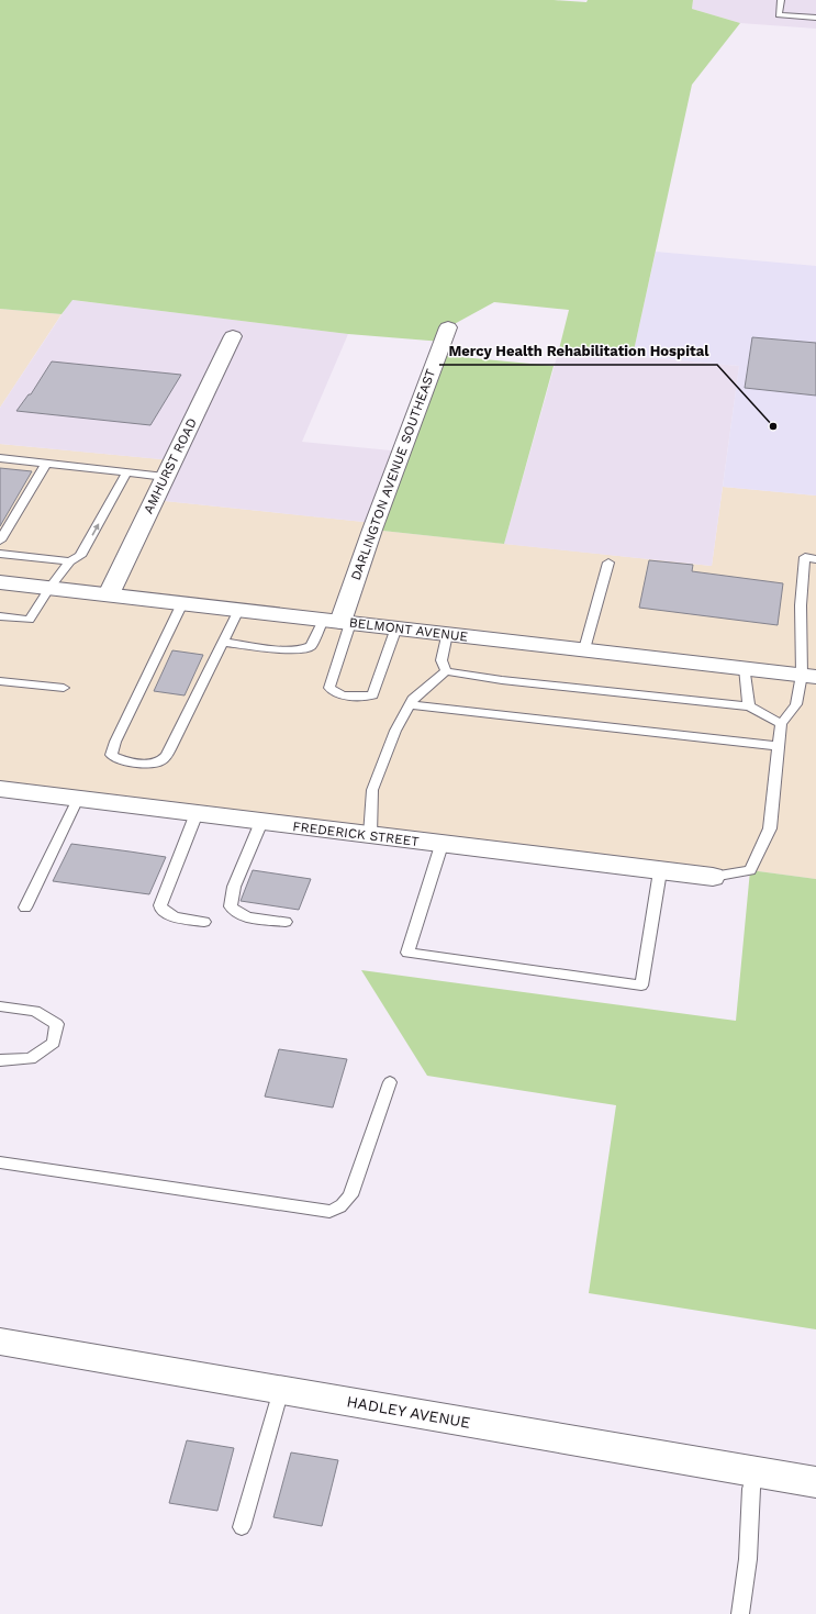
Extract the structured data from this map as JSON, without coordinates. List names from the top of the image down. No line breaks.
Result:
{"streets":{"street":["AMHURST ROAD","DARLINGTON AVENUE SOUTHEAST","BELMONT AVENUE","FREDERICK STREET","HADLEY AVENUE"]},"crossings":[["AMHURST ROAD","BELMONT AVENUE"],["DARLINGTON AVENUE SOUTHEAST","BELMONT AVENUE"]],"places":["Mercy Health Rehabilitation Hospital"]}
